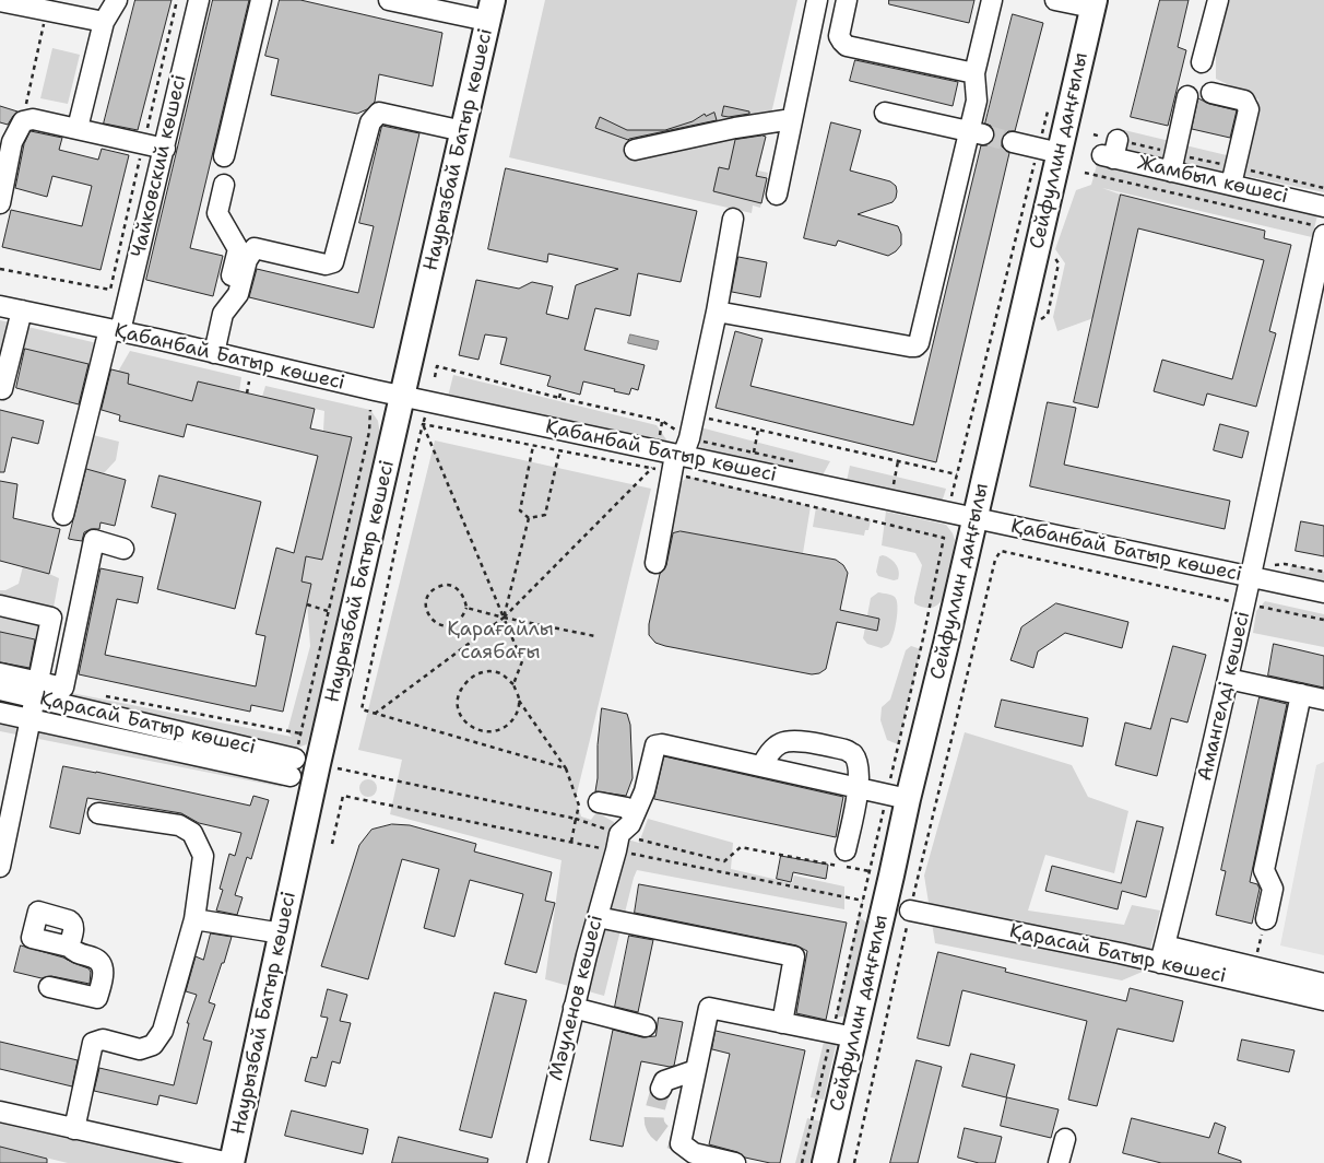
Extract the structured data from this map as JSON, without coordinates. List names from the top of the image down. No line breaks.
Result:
{"streets":{"main road":["Наурызбай Батыр көшесі","Сейфуллин даңғылы"],"street":["Чайковский көшесі","Жамбыл көшесі","Қабанбай Батыр көшесі","Амангелді көшесі","Қарасай Батыр көшесі","Мәуленов көшесі"]},"crossings":[["Наурызбай Батыр көшесі","Қабанбай Батыр көшесі"],["Сейфуллин даңғылы","Қабанбай Батыр көшесі"],["Чайковский көшесі","Қабанбай Батыр көшесі"],["Қабанбай Батыр көшесі","Амангелді көшесі"],["Амангелді көшесі","Қарасай Батыр көшесі"]],"parks":["Қарағайлы саябағы"]}
